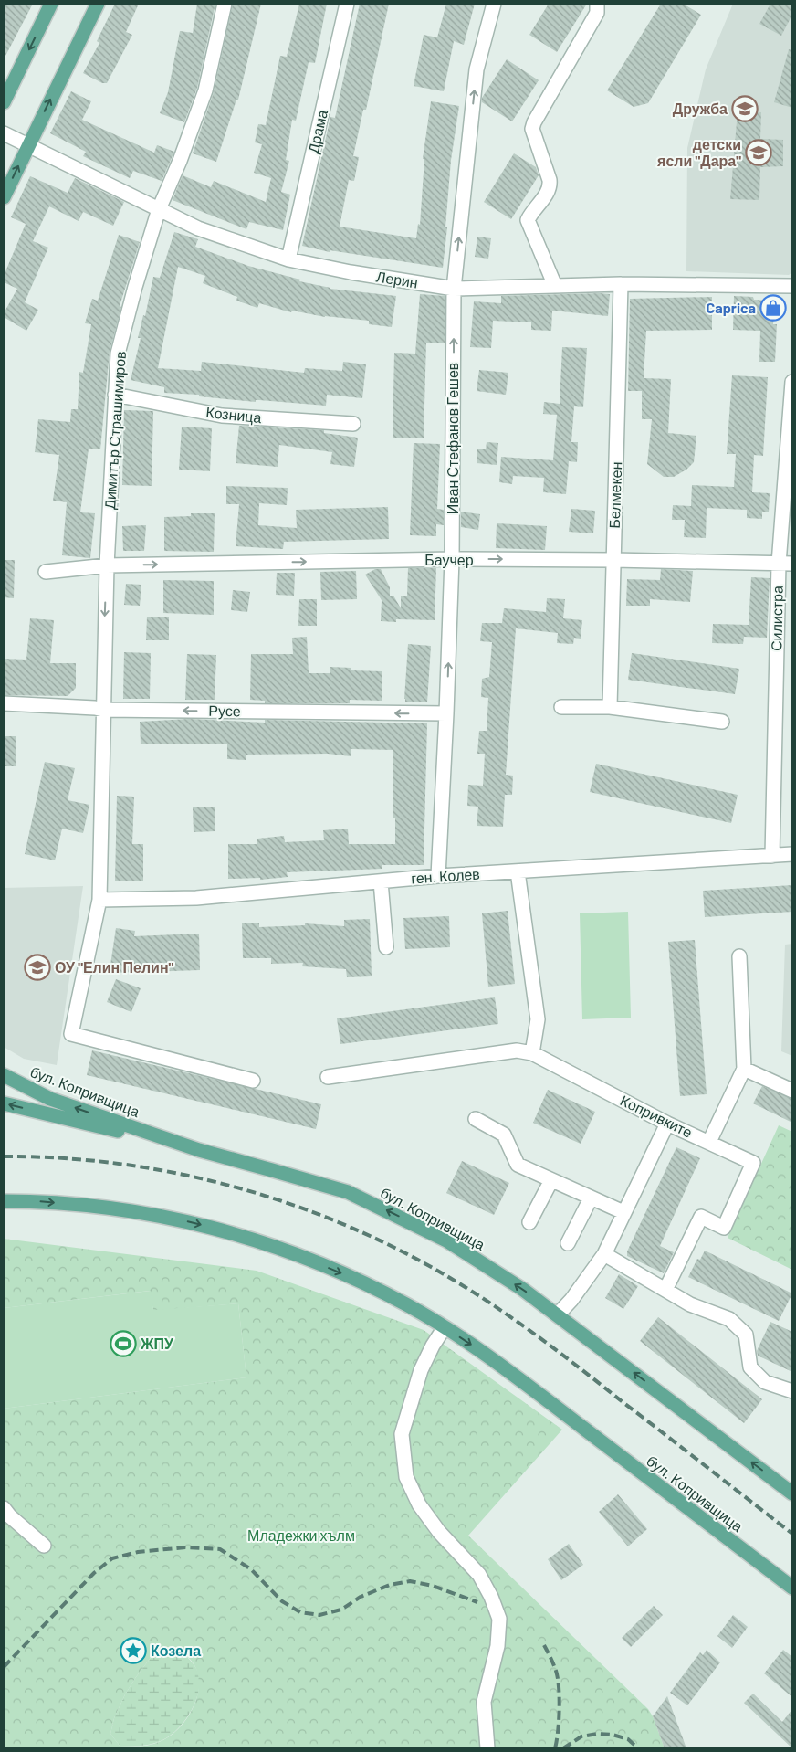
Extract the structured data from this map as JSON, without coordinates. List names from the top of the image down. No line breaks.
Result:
{"streets":{"main road":["бул. Копривщица"],"street":["Драма","Лерин","Козница","Димитър Страшимиров","Иван Стефанов Гешев","Белмекен","Баучер","Силистра","Русе","ген. Колев","Копривките"]},"crossings":[["Драма","Лерин"],["Лерин","Димитър Страшимиров"],["Лерин","Иван Стефанов Гешев"],["Лерин","Белмекен"],["Козница","Димитър Страшимиров"],["Димитър Страшимиров","Баучер"],["Димитър Страшимиров","Русе"],["Димитър Страшимиров","ген. Колев"],["Иван Стефанов Гешев","Баучер"],["Иван Стефанов Гешев","Русе"],["Иван Стефанов Гешев","ген. Колев"],["Белмекен","Баучер"],["Баучер","Силистра"],["Силистра","ген. Колев"]],"one_way":["Баучер","Русе"],"parks":["Младежки хълм"],"places":{"school or university":["Дружба","детски ясли \"Дара\"","ОУ \"Елин Пелин\""],"shop":["Caprica"],"sports":["ЖПУ"],"place":["Козела"]}}
